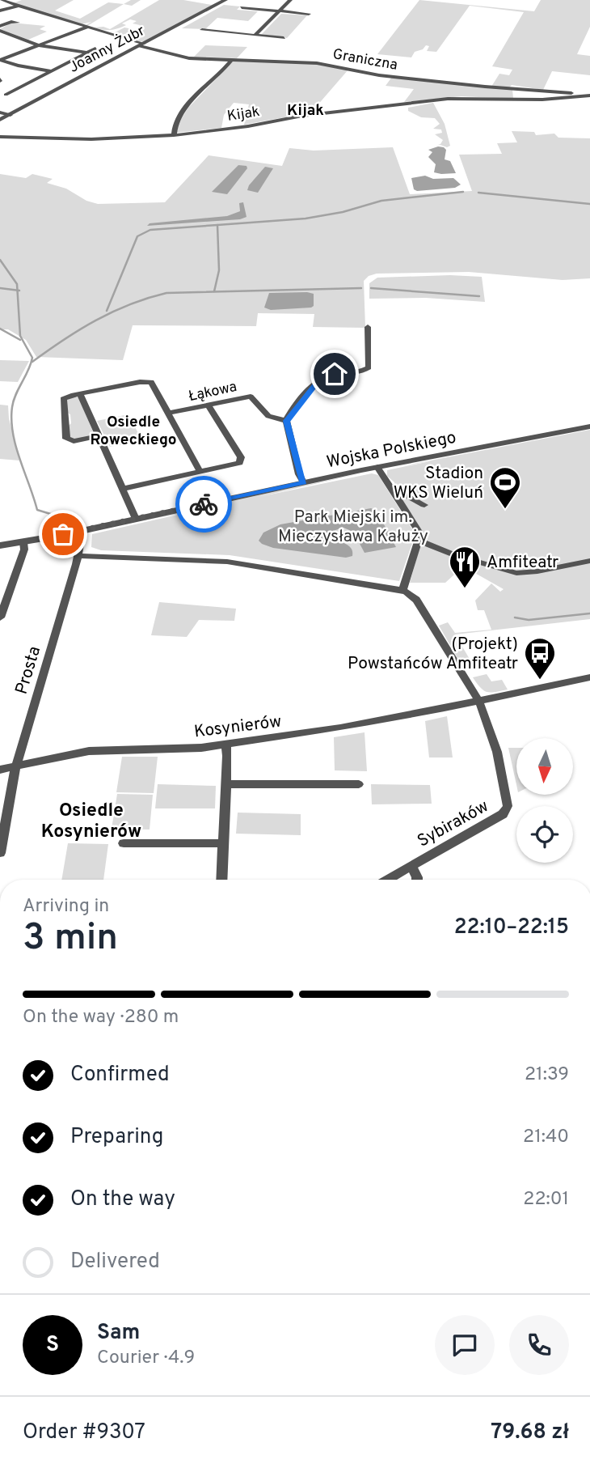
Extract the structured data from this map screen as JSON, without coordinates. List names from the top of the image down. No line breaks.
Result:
{"streets":{"street":["Joanny Żubr","Graniczna","Kijak","Łąkowa","Wojska Polskiego","Prosta","Kosynierów","Sybiraków"]},"crossings":[["Joanny Żubr","Graniczna"],["Graniczna","Kijak"],["Wojska Polskiego","Prosta"],["Prosta","Kosynierów"],["Kosynierów","Sybiraków"]],"districts":["Kijak","Osiedle Roweckiego","Osiedle Kosynierów"],"parks":["Park Miejski im. Mieczysława Kałuży"],"places":{"sports":["Stadion WKS Wieluń"],"restaurant":["Amfiteatr"],"bus stop":["(Projekt) Powstańców Amfiteatr"]},"north":"bottom","page":{"heading":["3 min","Arriving in","22:10–22:15"],"panel":["Sam","Courier · 4.9","Order #9307","79.68 zł"],"bar":"On the way · 280 m","list":[["Confirmed","21:39"],["Preparing","21:40"],["On the way","22:01"],"Delivered"],"round":"S"}}
